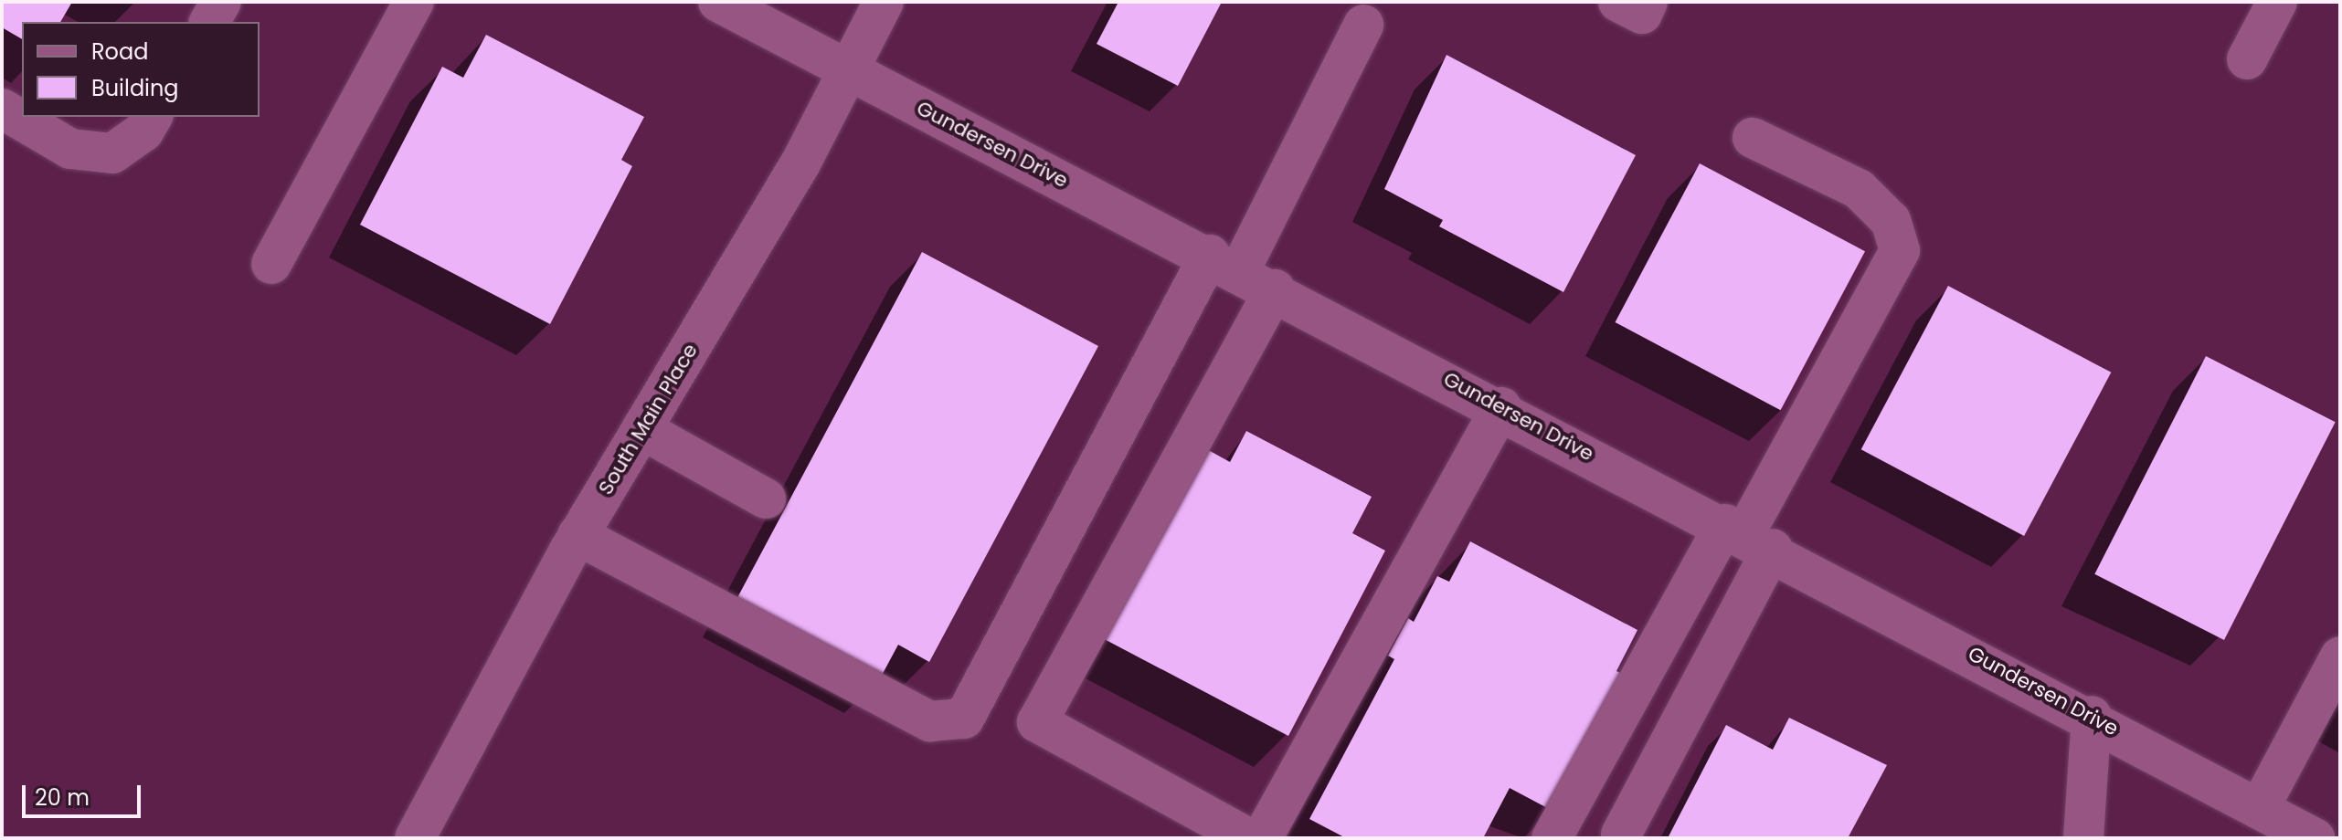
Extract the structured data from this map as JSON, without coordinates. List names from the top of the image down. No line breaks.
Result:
{"streets":{"street":["Gundersen Drive","South Main Place"]},"crossings":[["Gundersen Drive","South Main Place"]],"legend":["Road","Building"],"scale_bar":"20 m"}
